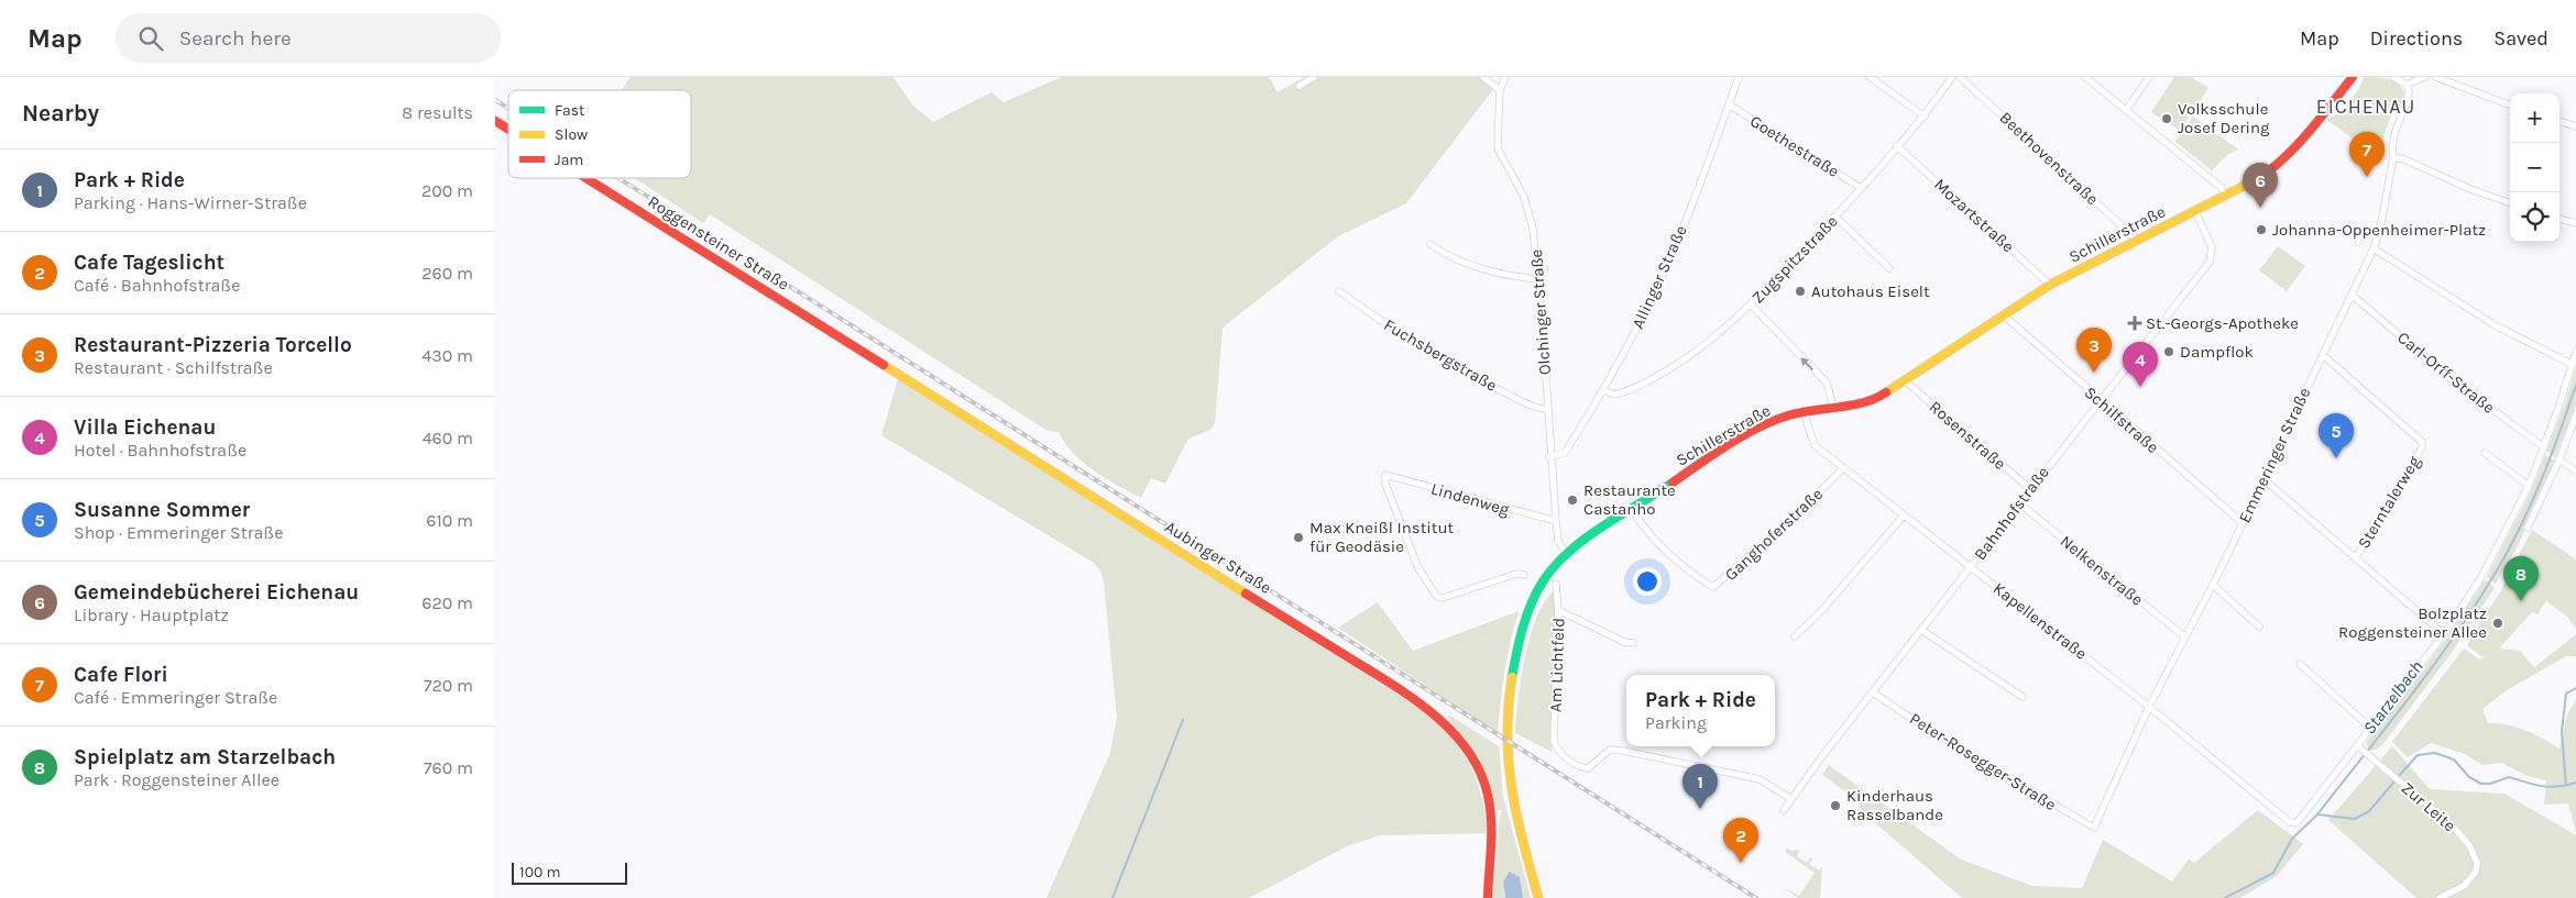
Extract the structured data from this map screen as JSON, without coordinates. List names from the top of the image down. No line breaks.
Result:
{"streets":{"street":["Goethestraße","Beethovenstraße","Mozartstraße","Schillerstraße","Roggensteiner Straße","Zugspitzstraße","Allinger Straße","Olchinger Straße","Fuchsbergstraße","Carl-Orff-Straße","Schilfstraße","Rosenstraße","Emmeringer Straße","Lindenweg","Sterntalerweg","Bahnhofstraße","Ganghoferstraße","Aubinger Straße","Nelkenstraße","Kapellenstraße","Am Lichtfeld","Peter-Rosegger-Straße","Zur Leite"]},"crossings":[["Goethestraße","Zugspitzstraße"],["Goethestraße","Allinger Straße"],["Beethovenstraße","Schillerstraße"],["Mozartstraße","Schillerstraße"],["Mozartstraße","Zugspitzstraße"],["Schillerstraße","Olchinger Straße"],["Schillerstraße","Schilfstraße"],["Schillerstraße","Rosenstraße"],["Schillerstraße","Bahnhofstraße"],["Schillerstraße","Ganghoferstraße"],["Schillerstraße","Kapellenstraße"],["Roggensteiner Straße","Aubinger Straße"],["Zugspitzstraße","Allinger Straße"],["Allinger Straße","Olchinger Straße"],["Olchinger Straße","Fuchsbergstraße"],["Olchinger Straße","Lindenweg"],["Carl-Orff-Straße","Emmeringer Straße"],["Schilfstraße","Emmeringer Straße"],["Schilfstraße","Bahnhofstraße"],["Rosenstraße","Bahnhofstraße"],["Emmeringer Straße","Sterntalerweg"],["Emmeringer Straße","Nelkenstraße"],["Emmeringer Straße","Kapellenstraße"],["Emmeringer Straße","Peter-Rosegger-Straße"],["Bahnhofstraße","Nelkenstraße"],["Bahnhofstraße","Kapellenstraße"],["Bahnhofstraße","Am Lichtfeld"],["Bahnhofstraße","Peter-Rosegger-Straße"],["Ganghoferstraße","Kapellenstraße"],["Kapellenstraße","Zur Leite"]],"districts":["EICHENAU"],"water":["Starzelbach"],"places":{"other":["Volksschule Josef Dering","Johanna-Oppenheimer-Platz","Autohaus Eiselt","Dampflok","Restaurante Castanho","Max Kneißl Institut für Geodäsie","Bolzplatz Roggensteiner Allee","Kinderhaus Rasselbande"],"health":["St.-Georgs-Apotheke"]},"legend":["Fast","Slow","Jam"],"scale_bar":"100 m","page":{"header":"Map","search":"Search here","nav":["Map","Directions","Saved"],"heading":["Nearby","8 results"],"map_buttons":["+","−"],"pins":["7","6","3","4","5","8","1","2"],"list":[{"mark":"1","name":"Park + Ride","note":"Parking · Hans-Wirner-Straße","value":"200 m"},{"mark":"2","name":"Cafe Tageslicht","note":"Café · Bahnhofstraße","value":"260 m"},{"mark":"3","name":"Restaurant-Pizzeria Torcello","note":"Restaurant · Schilfstraße","value":"430 m"},{"mark":"4","name":"Villa Eichenau","note":"Hotel · Bahnhofstraße","value":"460 m"},{"mark":"5","name":"Susanne Sommer","note":"Shop · Emmeringer Straße","value":"610 m"},{"mark":"6","name":"Gemeindebücherei Eichenau","note":"Library · Hauptplatz","value":"620 m"},{"mark":"7","name":"Cafe Flori","note":"Café · Emmeringer Straße","value":"720 m"},{"mark":"8","name":"Spielplatz am Starzelbach","note":"Park · Roggensteiner Allee","value":"760 m"}],"popup":["Park + Ride","Parking"],"scale":"100 m"}}
